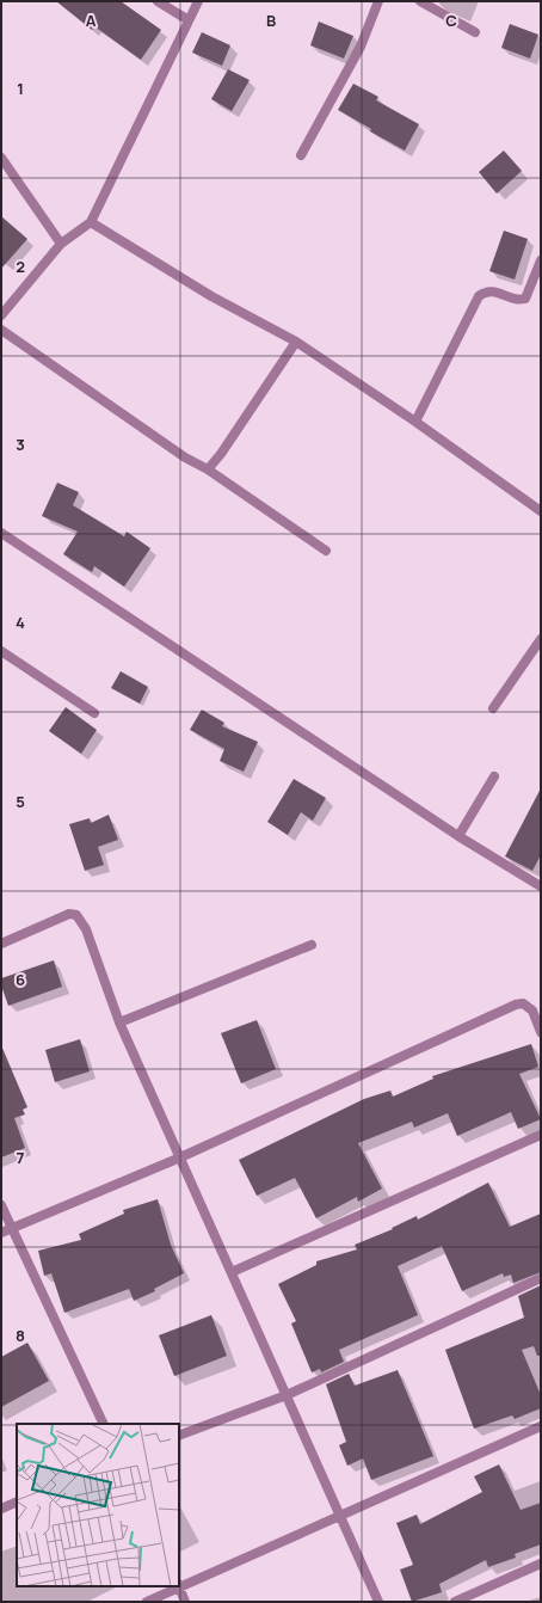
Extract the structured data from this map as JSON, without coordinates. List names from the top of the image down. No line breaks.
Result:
{"grid":{"columns":["A","B","C"],"rows":["1","2","3","4","5","6","7","8"]}}
